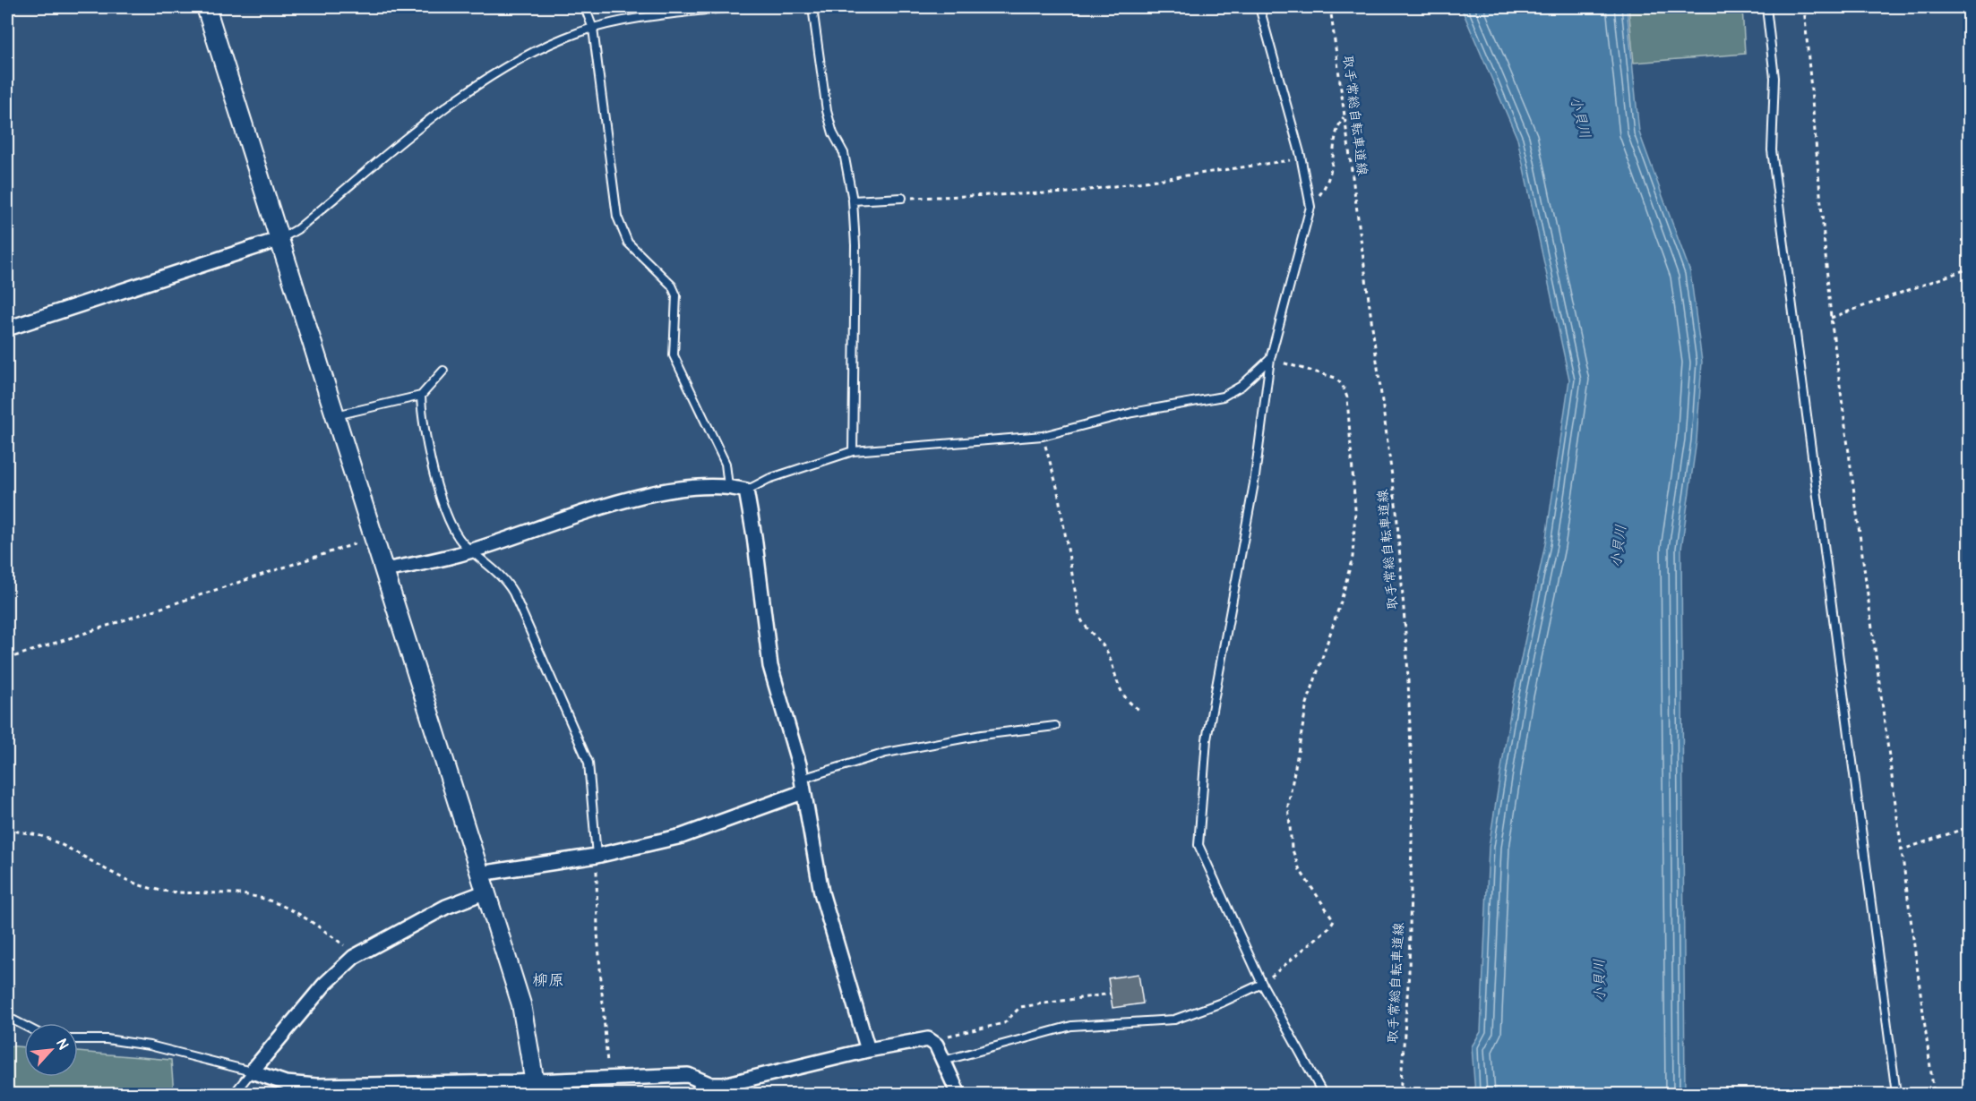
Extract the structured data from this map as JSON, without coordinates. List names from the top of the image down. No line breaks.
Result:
{"streets":{"path":["取手常総自転車道線"]},"districts":["柳原"],"water":["小貝川"],"north":"top right"}
